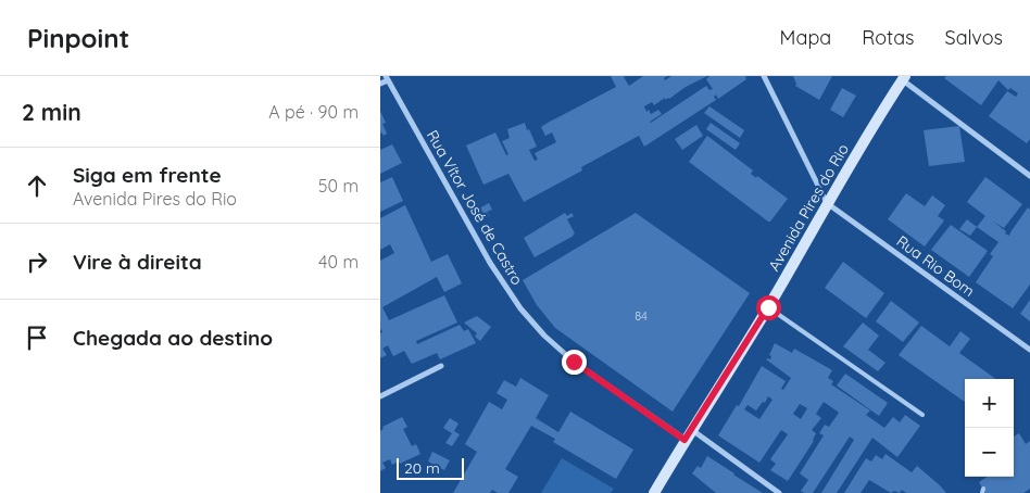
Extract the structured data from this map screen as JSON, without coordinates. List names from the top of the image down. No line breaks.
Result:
{"streets":{"main road":["Avenida Pires do Rio"],"street":["Rua Vítor José de Castro","Rua Rio Bom"]},"crossings":[["Rua Vítor José de Castro","Avenida Pires do Rio"],["Avenida Pires do Rio","Rua Rio Bom"]],"house_numbers":["84"],"scale_bar":"20 m","page":{"header":"Pinpoint","nav":["Mapa","Rotas","Salvos"],"heading":["2 min","A pé · 90 m"],"list":[["Siga em frente","Avenida Pires do Rio","50 m"],["Vire à direita","40 m"],"Chegada ao destino"],"map_buttons":["+","−"],"scale":"20 m"}}
